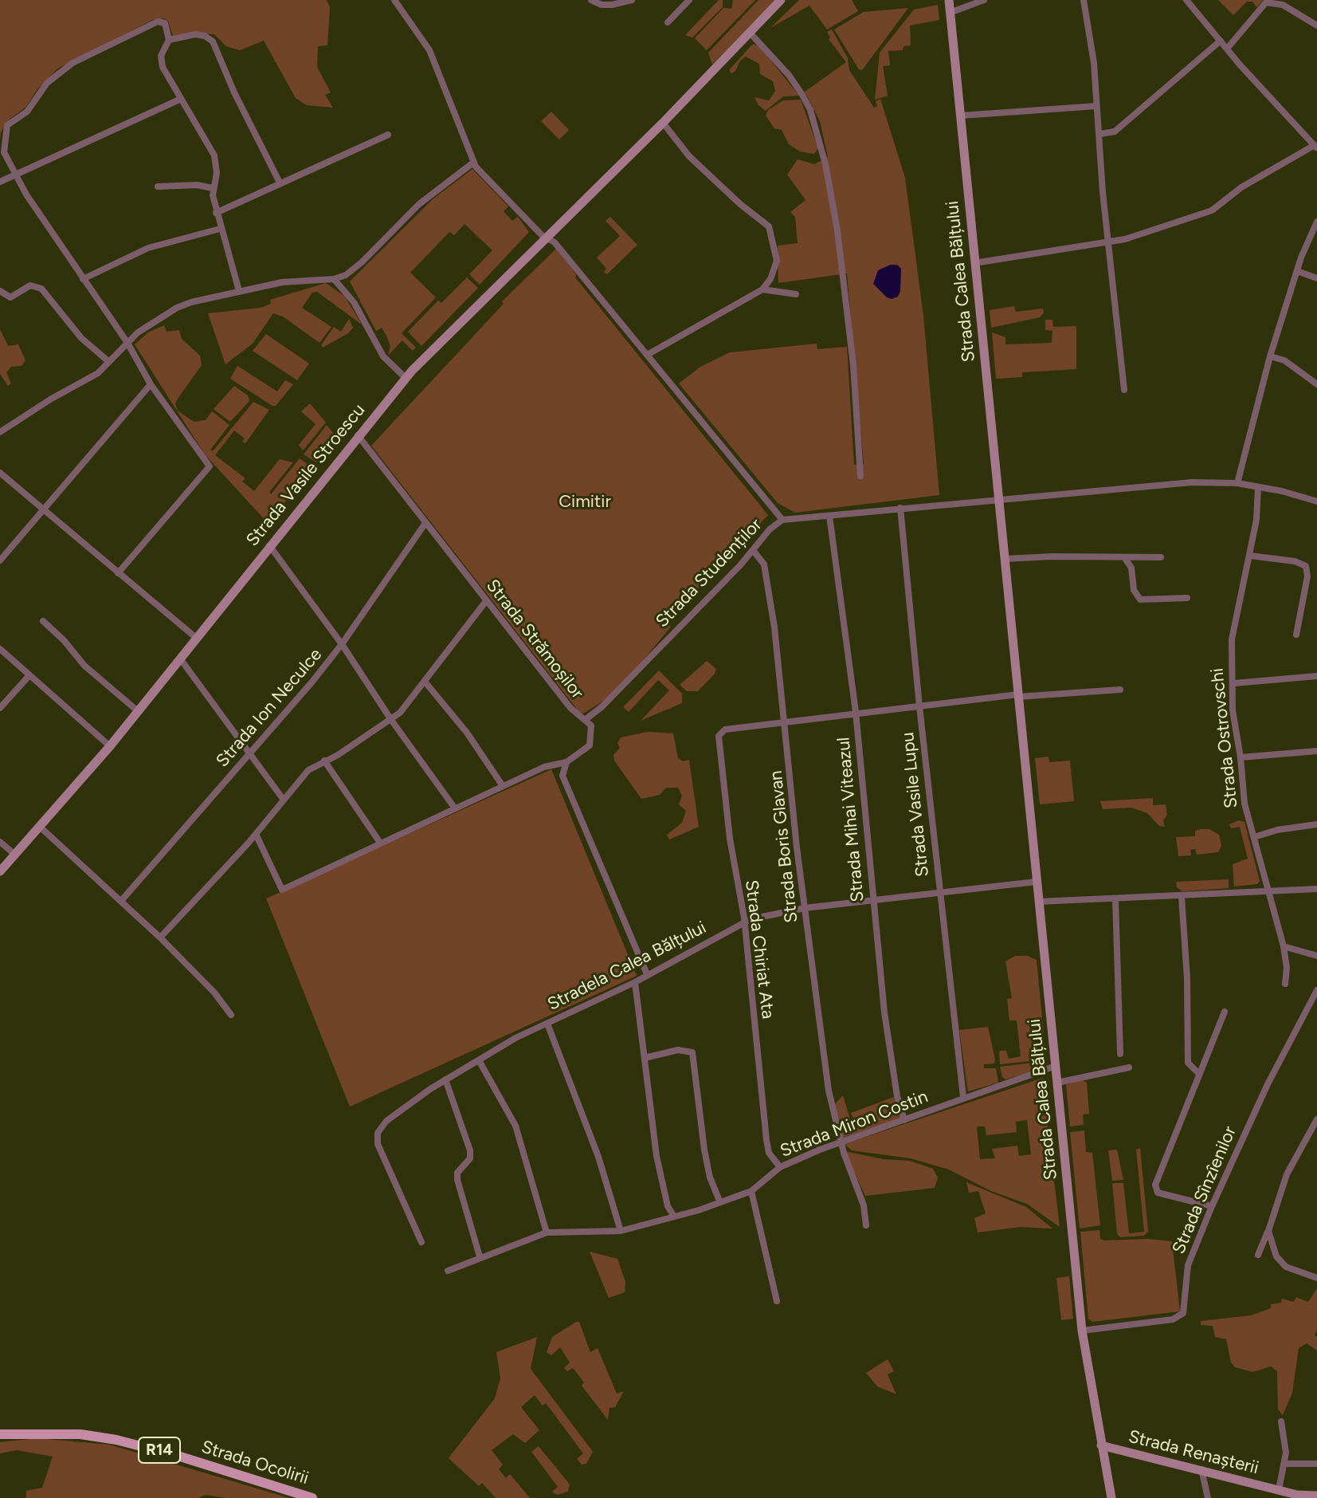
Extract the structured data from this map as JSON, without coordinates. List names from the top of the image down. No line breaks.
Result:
{"streets":{"main road":["Strada Calea Bălțului","Strada Vasile Stroescu","R14","Strada Renașterii","Strada Ocolirii"],"street":["Strada Studenților","Strada Strămoșilor","Strada Ion Neculce","Strada Ostrovschi","Strada Vasile Lupu","Strada Mihai Viteazul","Strada Boris Glavan","Strada Chiriat Ata","Stradela Calea Bălțului","Strada Miron Costin","Strada Sînzîenilor"]},"crossings":[["Strada Calea Bălțului","Strada Studenților"],["Strada Calea Bălțului","Stradela Calea Bălțului"],["Strada Calea Bălțului","Strada Miron Costin"],["Strada Calea Bălțului","Strada Sînzîenilor"],["Strada Calea Bălțului","Strada Renașterii"],["Strada Vasile Stroescu","Strada Strămoșilor"],["Strada Studenților","Strada Strămoșilor"],["Strada Studenților","Strada Ostrovschi"],["Strada Studenților","Strada Vasile Lupu"],["Strada Studenților","Strada Mihai Viteazul"],["Strada Studenților","Strada Boris Glavan"],["Strada Strămoșilor","Strada Ion Neculce"],["Strada Vasile Lupu","Stradela Calea Bălțului"],["Strada Vasile Lupu","Strada Miron Costin"],["Strada Mihai Viteazul","Stradela Calea Bălțului"],["Strada Mihai Viteazul","Strada Miron Costin"],["Strada Boris Glavan","Strada Chiriat Ata"],["Strada Boris Glavan","Stradela Calea Bălțului"],["Strada Boris Glavan","Strada Miron Costin"],["Strada Chiriat Ata","Stradela Calea Bălțului"],["Strada Chiriat Ata","Strada Miron Costin"]],"parks":["Cimitir"]}
